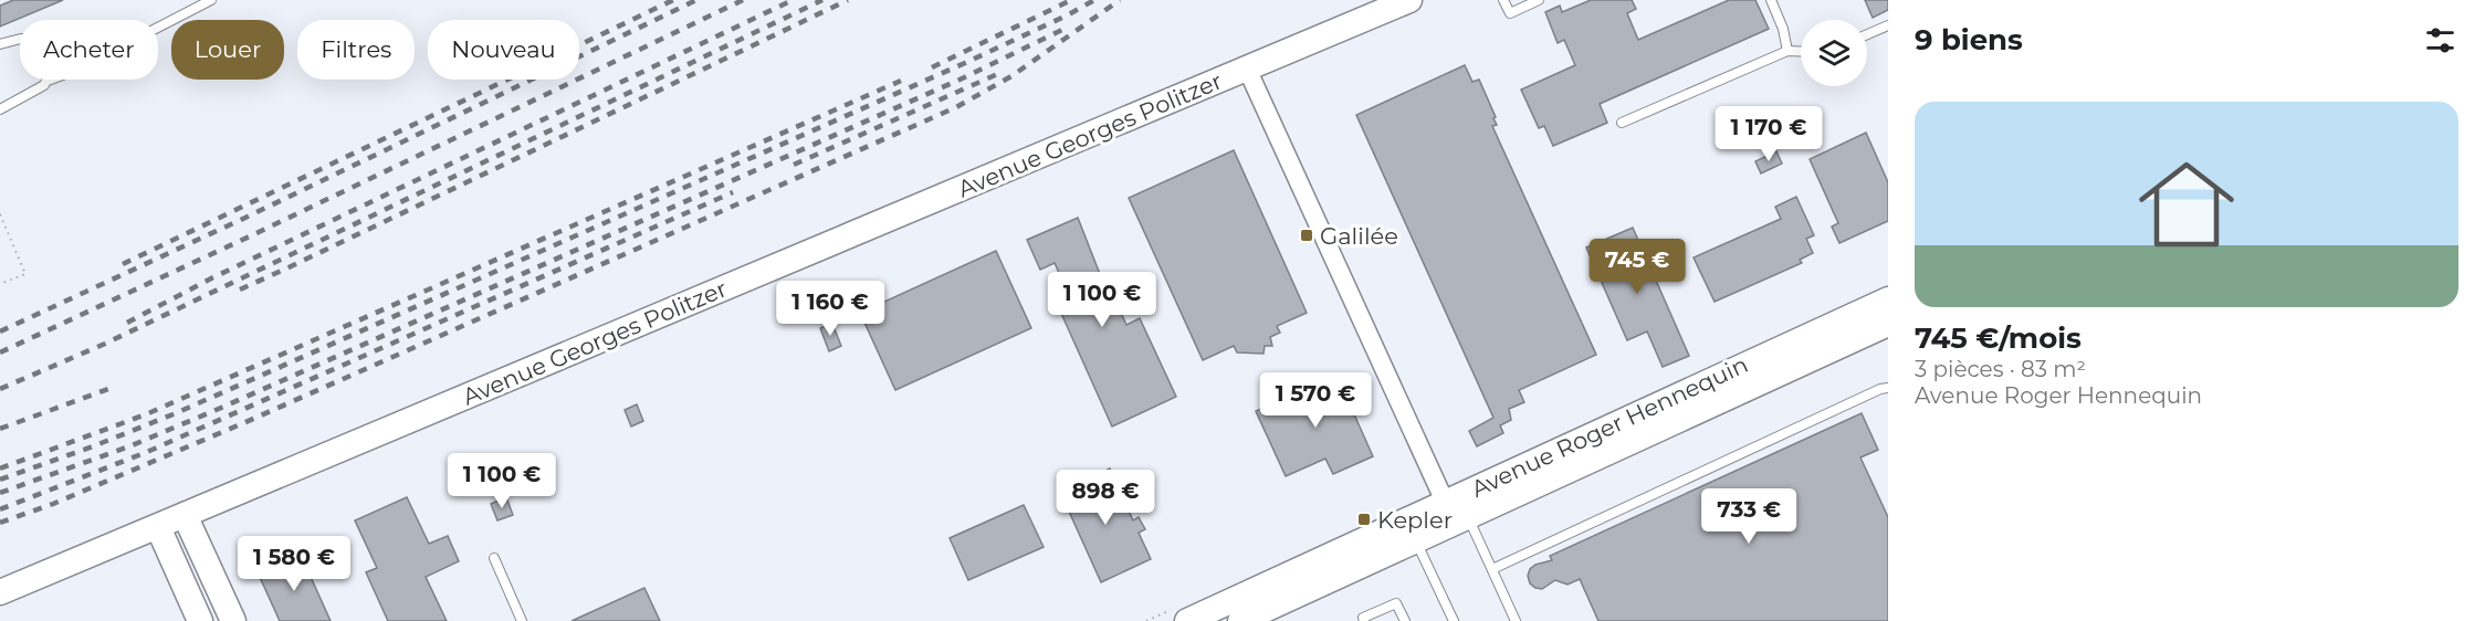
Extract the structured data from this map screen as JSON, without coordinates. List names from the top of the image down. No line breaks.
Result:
{"streets":{"street":["Avenue Georges Politzer","Avenue Roger Hennequin"]},"places":{"transit":["Galilée","Kepler"]},"page":{"heading":"9 biens","chip":["Acheter","Louer","Filtres","Nouveau"],"list":[{"name":"745 €/mois","note":"3 pièces · 83 m² · Avenue Roger Hennequin"}],"price":["1 170 €","745 €","1 100 €","1 160 €","1 570 €","1 100 €","898 €","733 €","1 580 €"]}}
